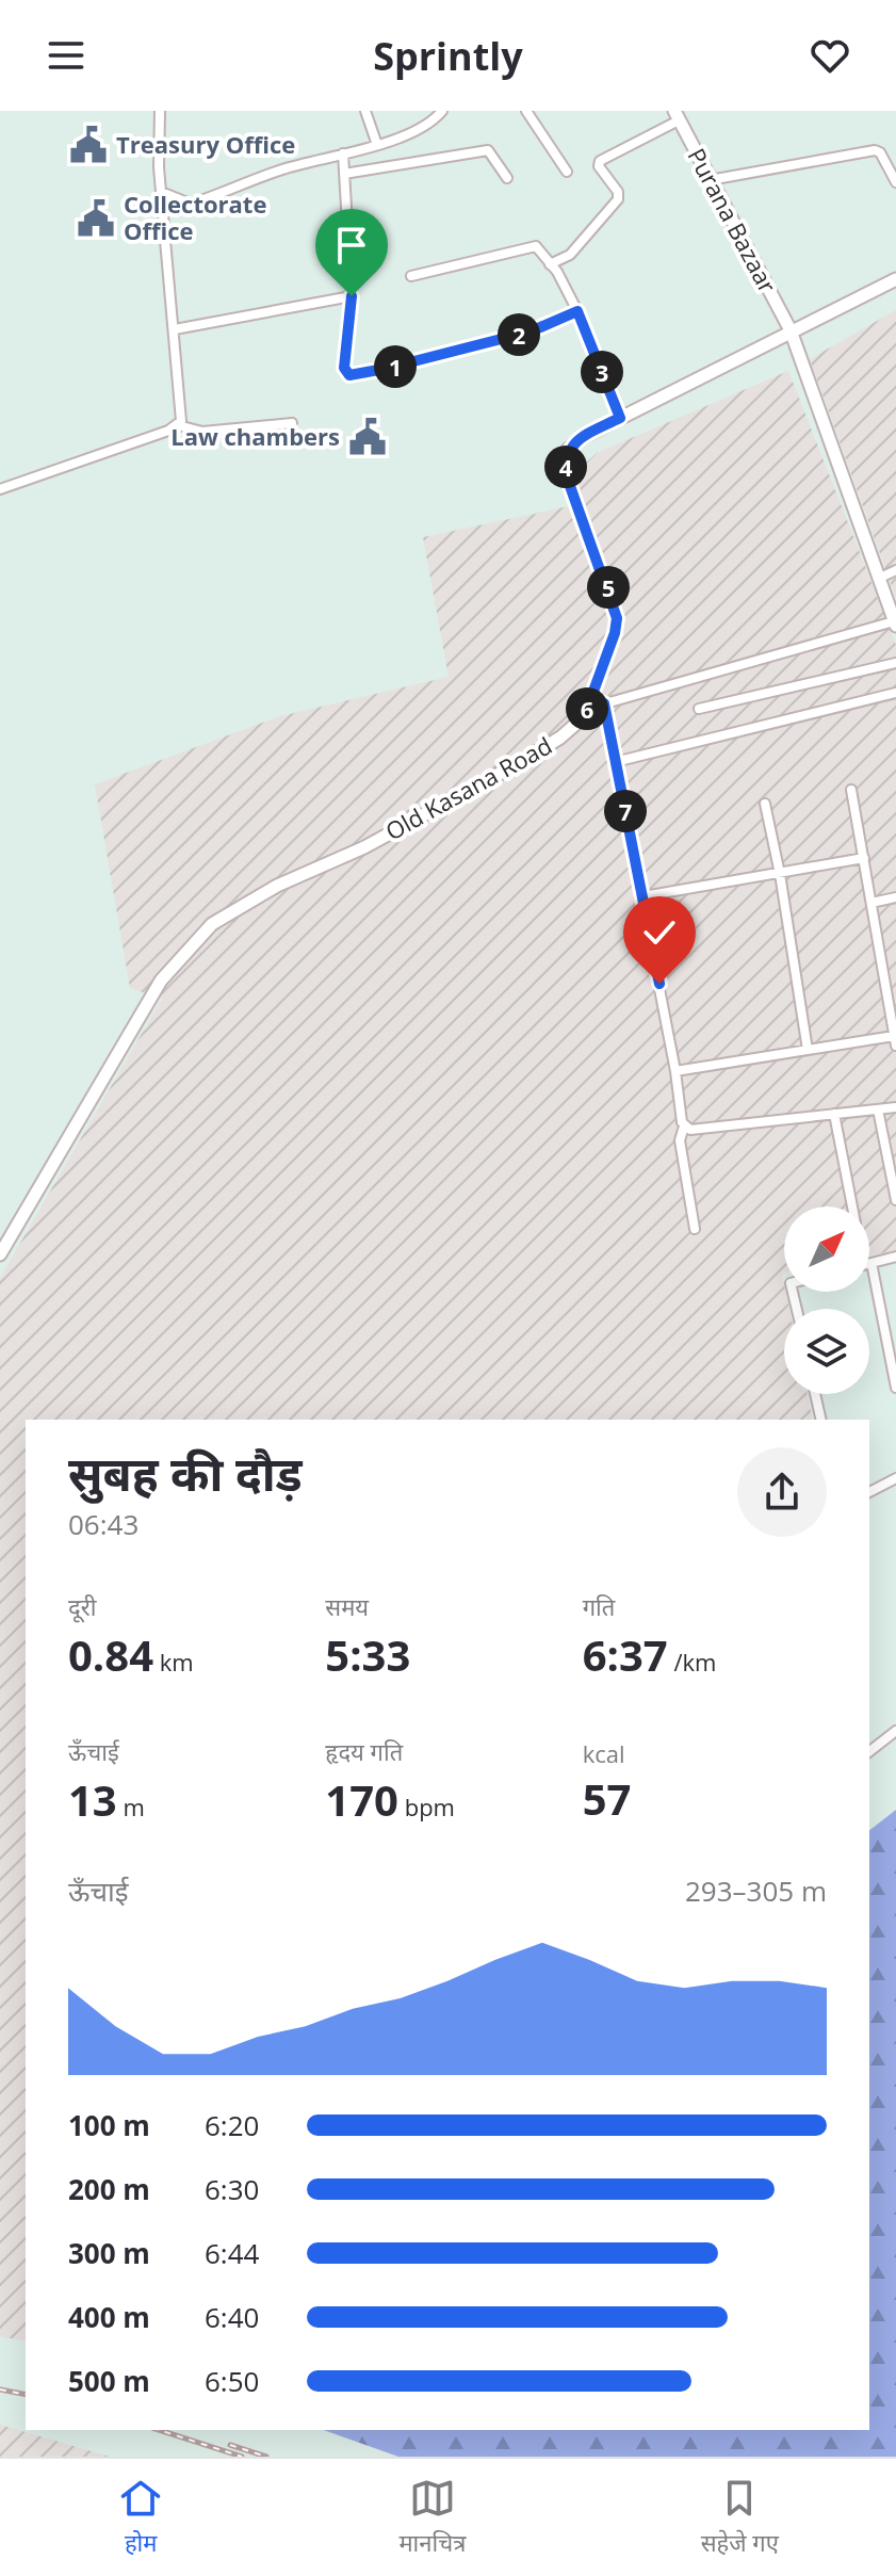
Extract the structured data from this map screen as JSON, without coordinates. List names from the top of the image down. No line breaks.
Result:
{"streets":{"street":["Purana Bazaar","Old Kasana Road"]},"crossings":[["Purana Bazaar","Old Kasana Road"]],"places":{"public building":["Treasury Office","Collectorate Office","Law chambers"]},"north":"top right","page":{"header":"Sprintly","pins":["2","1","3","4","5","6","7"],"heading":["सुबह की दौड़","06:43"],"stats":[["दूरी","0.84 km"],["समय","5:33"],["गति","6:37 /km"],["ऊँचाई","13 m"],["हृदय गति","170 bpm"],["kcal","57"]],"chart":["ऊँचाई","293–305 m"],"list":[{"name":"100 m","note":"6:20"},{"name":"200 m","note":"6:30"},{"name":"300 m","note":"6:44"},{"name":"400 m","note":"6:40"},{"name":"500 m","note":"6:50"}],"tabs":["होम","मानचित्र","सहेजे गए"]}}
